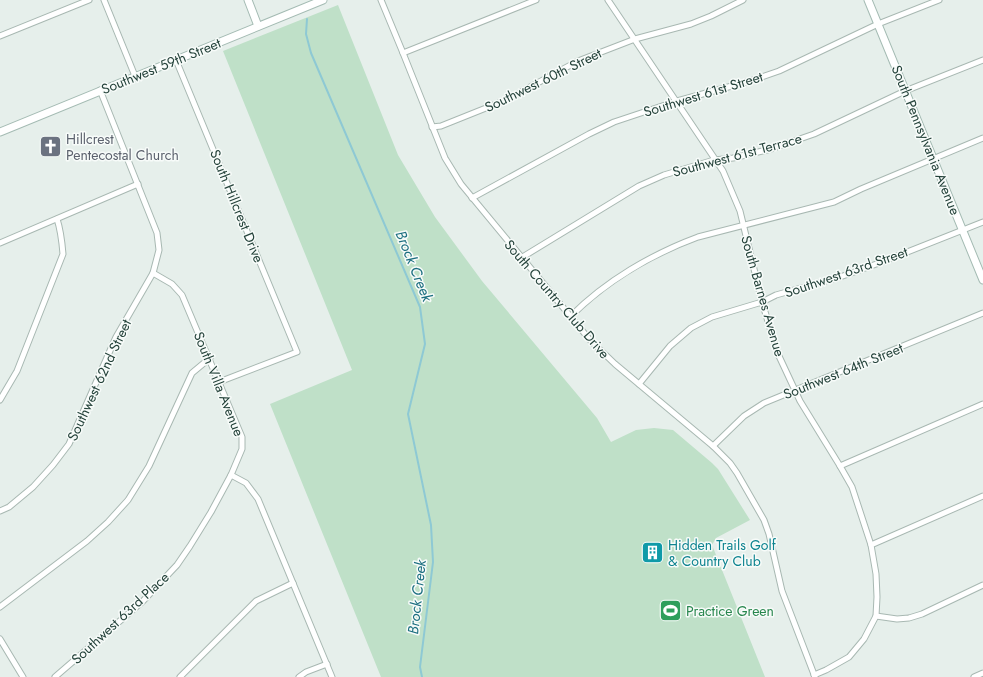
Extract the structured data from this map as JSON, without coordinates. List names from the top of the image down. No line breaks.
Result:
{"streets":{"main road":["Southwest 59th Street","South Pennsylvania Avenue"],"street":["Southwest 60th Street","Southwest 61st Street","Southwest 61st Terrace","South Hillcrest Drive","Southwest 63rd Street","South Barnes Avenue","South Country Club Drive","Southwest 64th Street","Southwest 62nd Street","South Villa Avenue","Southwest 63rd Place"]},"crossings":[["Southwest 59th Street","South Hillcrest Drive"],["Southwest 60th Street","South Barnes Avenue"],["Southwest 60th Street","South Country Club Drive"],["Southwest 61st Street","South Pennsylvania Avenue"],["Southwest 61st Street","South Barnes Avenue"],["Southwest 61st Street","South Country Club Drive"],["South Pennsylvania Avenue","Southwest 61st Terrace"],["South Pennsylvania Avenue","Southwest 63rd Street"],["Southwest 61st Terrace","South Barnes Avenue"],["Southwest 61st Terrace","South Country Club Drive"],["South Hillcrest Drive","South Villa Avenue"],["Southwest 63rd Street","South Barnes Avenue"],["Southwest 63rd Street","South Country Club Drive"],["South Barnes Avenue","South Country Club Drive"],["South Barnes Avenue","Southwest 64th Street"],["South Country Club Drive","Southwest 64th Street"],["Southwest 62nd Street","South Villa Avenue"],["South Villa Avenue","Southwest 63rd Place"]],"water":["Brock Creek"],"places":{"church":["Hillcrest Pentecostal Church"],"building":["Hidden Trails Golf & Country Club"],"sports":["Practice Green"]}}
